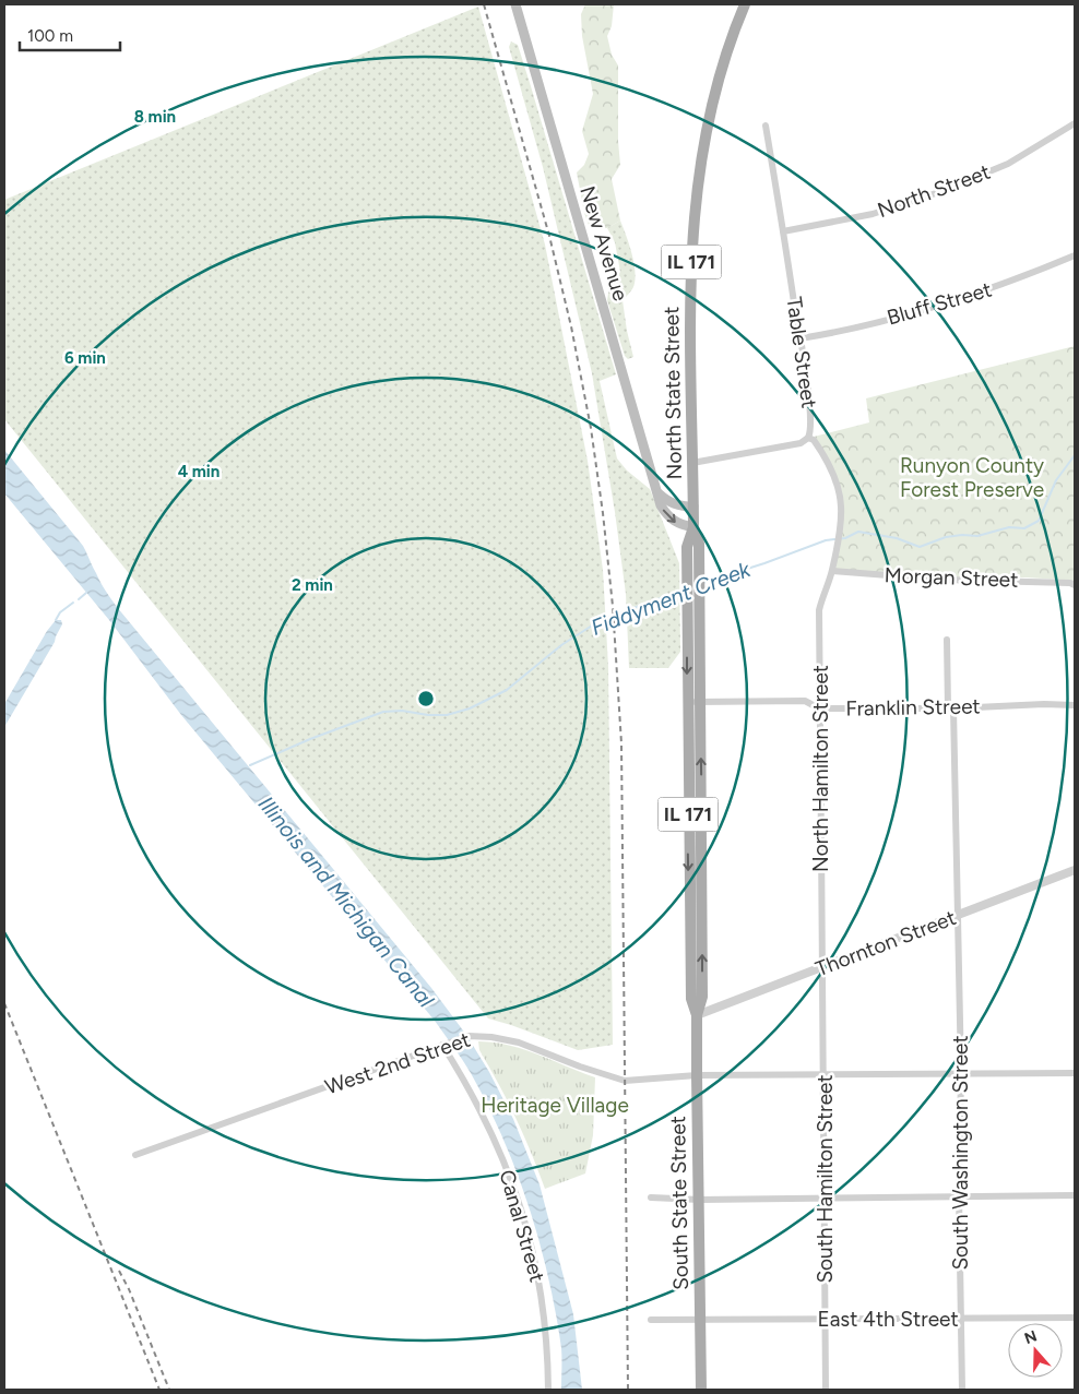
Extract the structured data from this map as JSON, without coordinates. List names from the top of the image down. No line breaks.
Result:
{"streets":{"main road":["New Avenue","IL 171","North State Street","South State Street"],"street":["North Street","Bluff Street","Table Street","Morgan Street","Franklin Street","North Hamilton Street","Thornton Street","West 2nd Street","South Washington Street","South Hamilton Street","Canal Street","East 4th Street"]},"crossings":[["North Street","Table Street"],["New Avenue","North State Street"],["Bluff Street","Table Street"],["Table Street","Morgan Street"],["Table Street","North Hamilton Street"],["North State Street","Franklin Street"],["North State Street","Thornton Street"],["North State Street","South State Street"],["Morgan Street","North Hamilton Street"],["Franklin Street","North Hamilton Street"],["Franklin Street","South Washington Street"],["North Hamilton Street","Thornton Street"],["North Hamilton Street","South Hamilton Street"],["Thornton Street","South Washington Street"],["Thornton Street","South Hamilton Street"],["Thornton Street","South State Street"],["West 2nd Street","South Washington Street"],["West 2nd Street","South Hamilton Street"],["West 2nd Street","South State Street"],["West 2nd Street","Canal Street"],["South Washington Street","East 4th Street"],["South Hamilton Street","East 4th Street"],["South State Street","East 4th Street"]],"water":["Fiddyment Creek","Illinois and Michigan Canal"],"parks":["Runyon County Forest Preserve","Heritage Village"],"scale_bar":"100 m","north":"top","rings":["8 min","6 min","4 min","2 min"]}
